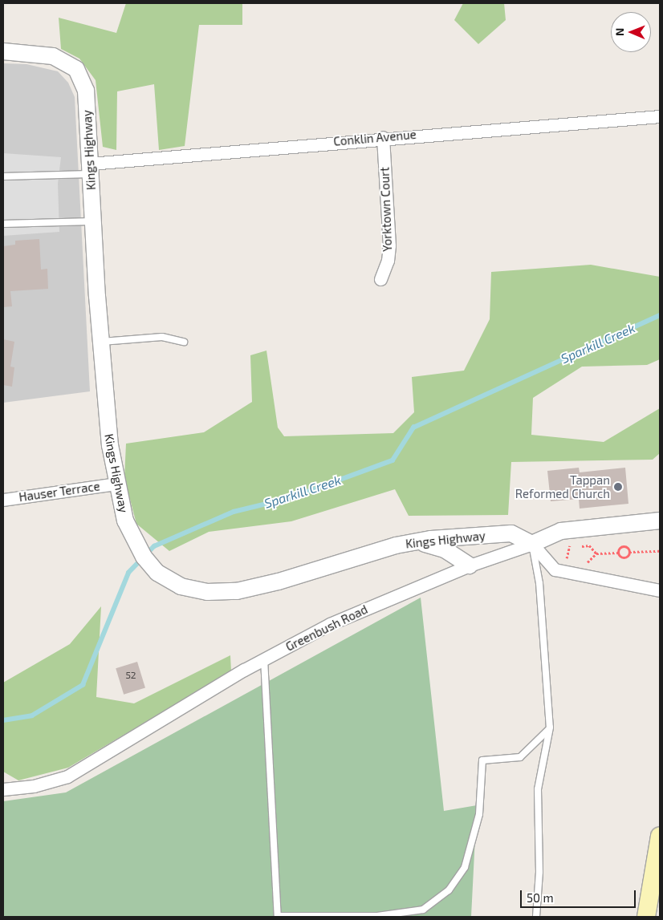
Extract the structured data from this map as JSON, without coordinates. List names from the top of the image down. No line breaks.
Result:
{"streets":{"street":["Conklin Avenue","Kings Highway","Yorktown Court","Hauser Terrace","Greenbush Road"]},"crossings":[["Conklin Avenue","Kings Highway"],["Conklin Avenue","Yorktown Court"],["Kings Highway","Hauser Terrace"],["Kings Highway","Greenbush Road"]],"water":["Sparkill Creek"],"places":["Tappan Reformed Church"],"house_numbers":["52"],"scale_bar":"50 m","north":"left"}
